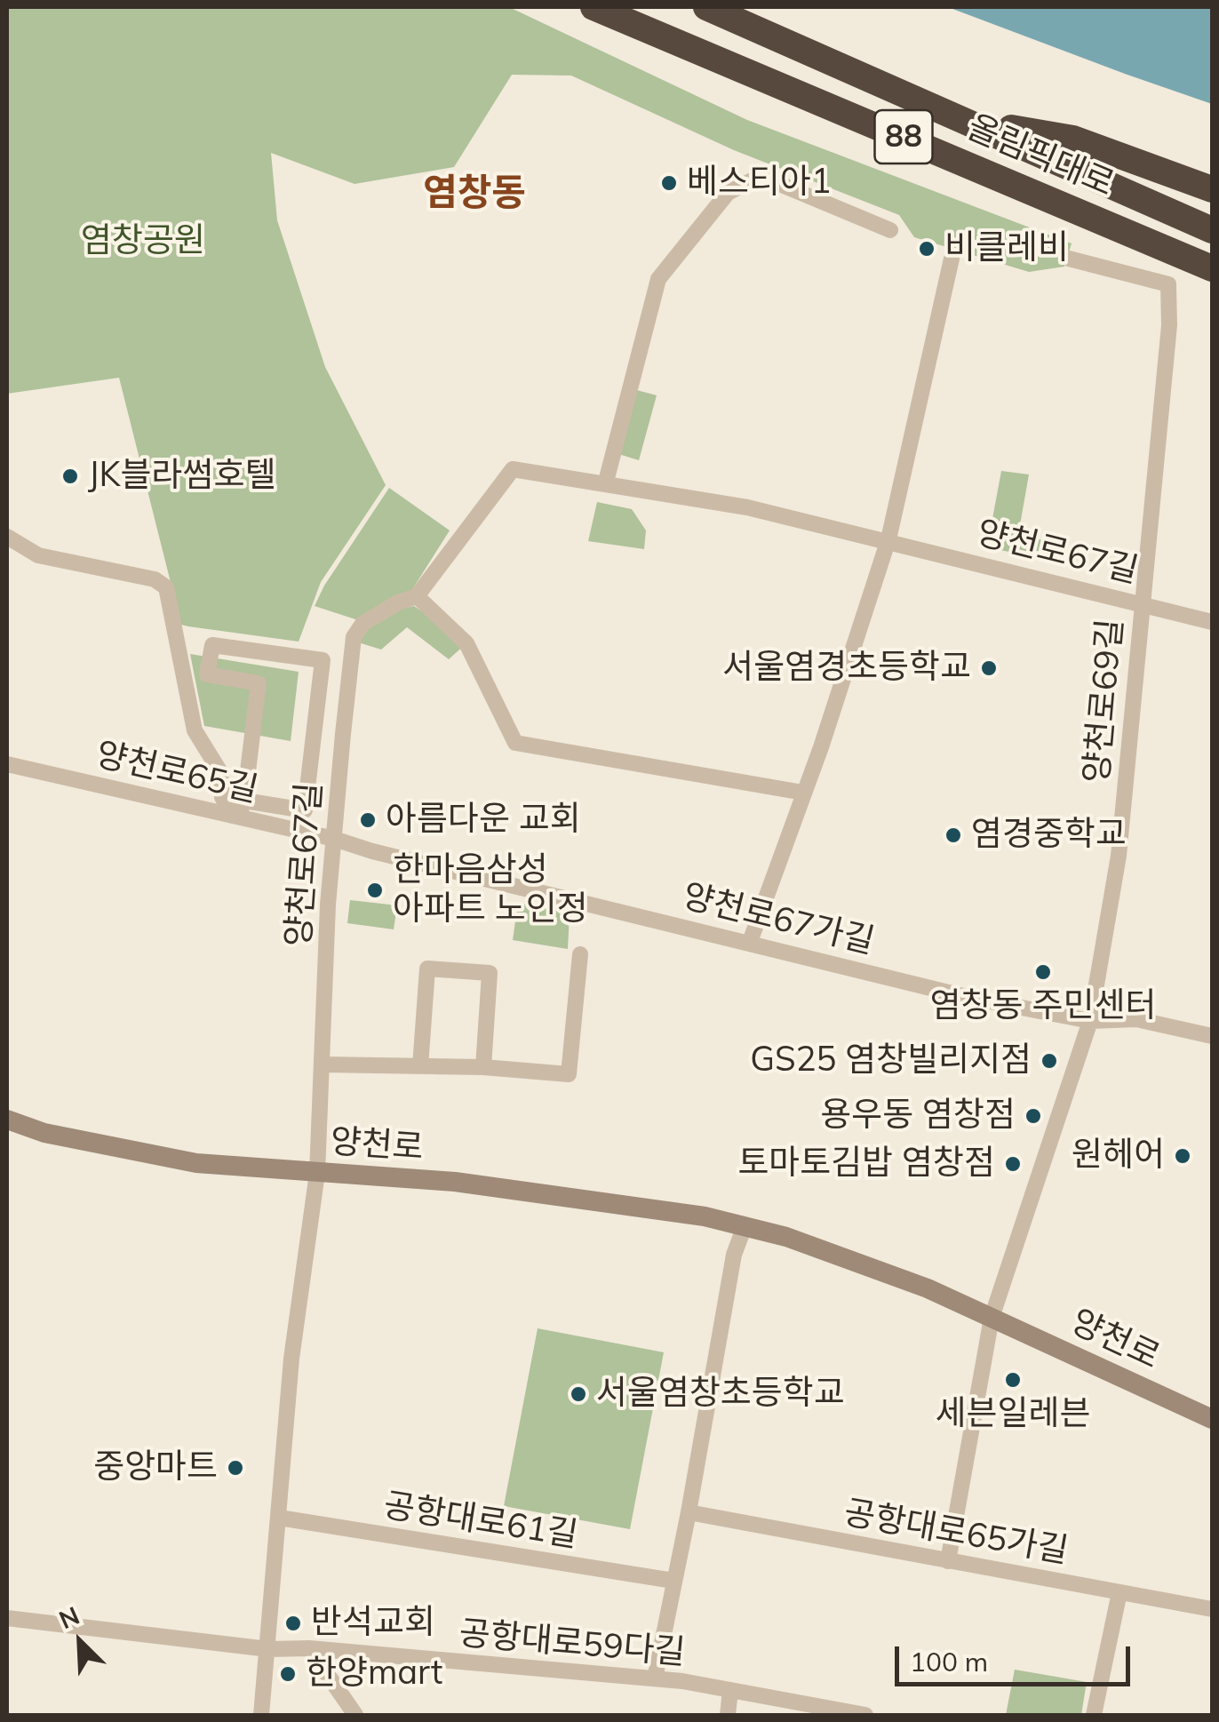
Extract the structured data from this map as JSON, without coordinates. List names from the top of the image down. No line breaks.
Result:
{"streets":{"highway":["88","올림픽대로"],"main road":["양천로"],"street":["양천로67길","양천로69길","양천로65길","양천로67가길","공항대로61길","공항대로65가길","공항대로59다길"]},"crossings":[["양천로67길","양천로69길"],["양천로67길","양천로65길"],["양천로67길","양천로67가길"],["양천로67길","양천로"],["양천로69길","양천로67가길"],["양천로69길","양천로"],["양천로65길","양천로67가길"]],"districts":["염창동"],"parks":["염창공원"],"places":["베스티아1","비클레비","JK블라썸호텔","서울염경초등학교","아름다운 교회","염경중학교","한마음삼성 아파트 노인정","염창동 주민센터","GS25 염창빌리지점","용우동 염창점","원헤어","토마토김밥 염창점","세븐일레븐","서울염창초등학교","중앙마트","반석교회","한양mart"],"scale_bar":"100 m","north":"top left"}
